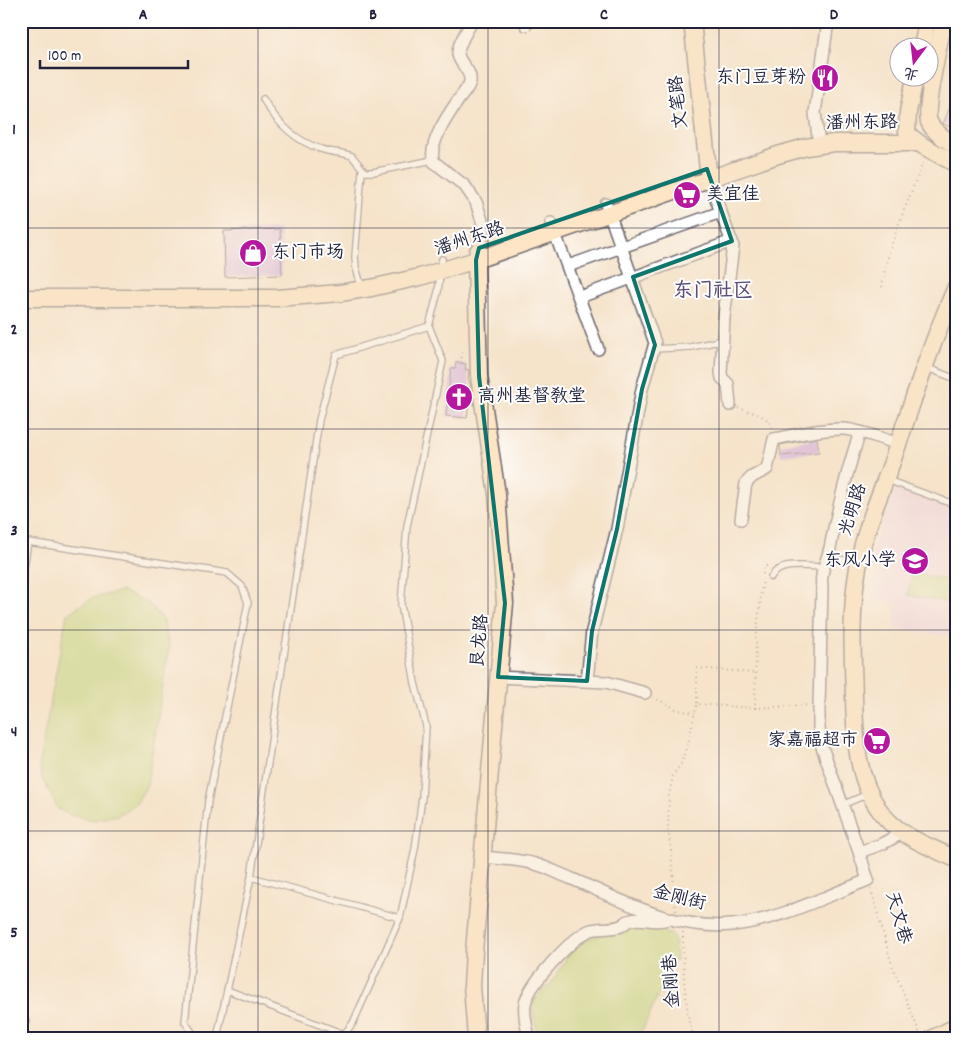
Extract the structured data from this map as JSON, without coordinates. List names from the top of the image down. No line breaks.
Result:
{"streets":{"street":["文笔路","潘州东路","光明路","艮龙路","金刚街","天文巷"],"path":["金刚巷"]},"crossings":[["文笔路","潘州东路"],["潘州东路","艮龙路"],["艮龙路","金刚街"],["金刚街","天文巷"],["金刚街","金刚巷"]],"districts":["东门社区"],"places":{"restaurant":["东门豆芽粉"],"supermarket":["美宜佳","家嘉福超市"],"shop":["东门市场"],"church":["高州基督教堂"],"school or university":["东风小学"]},"scale_bar":"100 m","north":"bottom","grid":{"columns":["A","B","C","D"],"rows":["1","2","3","4","5"]}}
